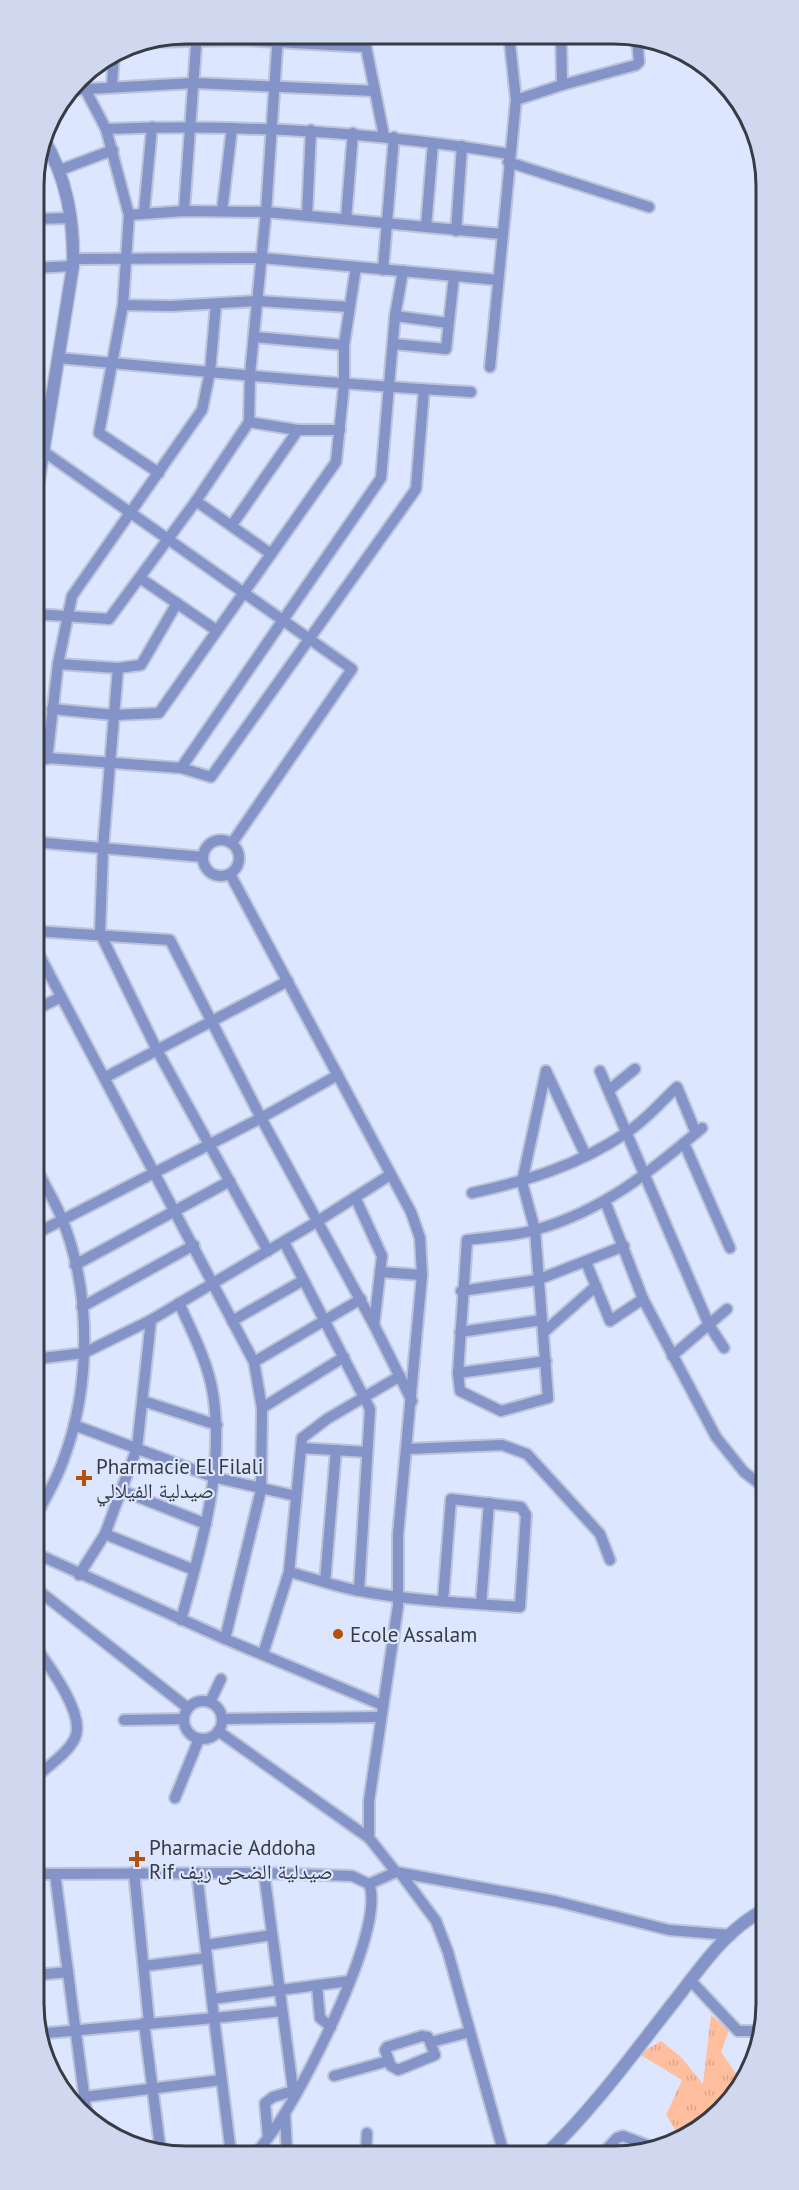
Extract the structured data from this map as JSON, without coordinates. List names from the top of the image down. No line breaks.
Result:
{"places":{"health":["Pharmacie El Filali صيدلية الفيلالي","Pharmacie Addoha Rif صيدلية الضحى ريف"],"other":["Ecole Assalam"]}}
